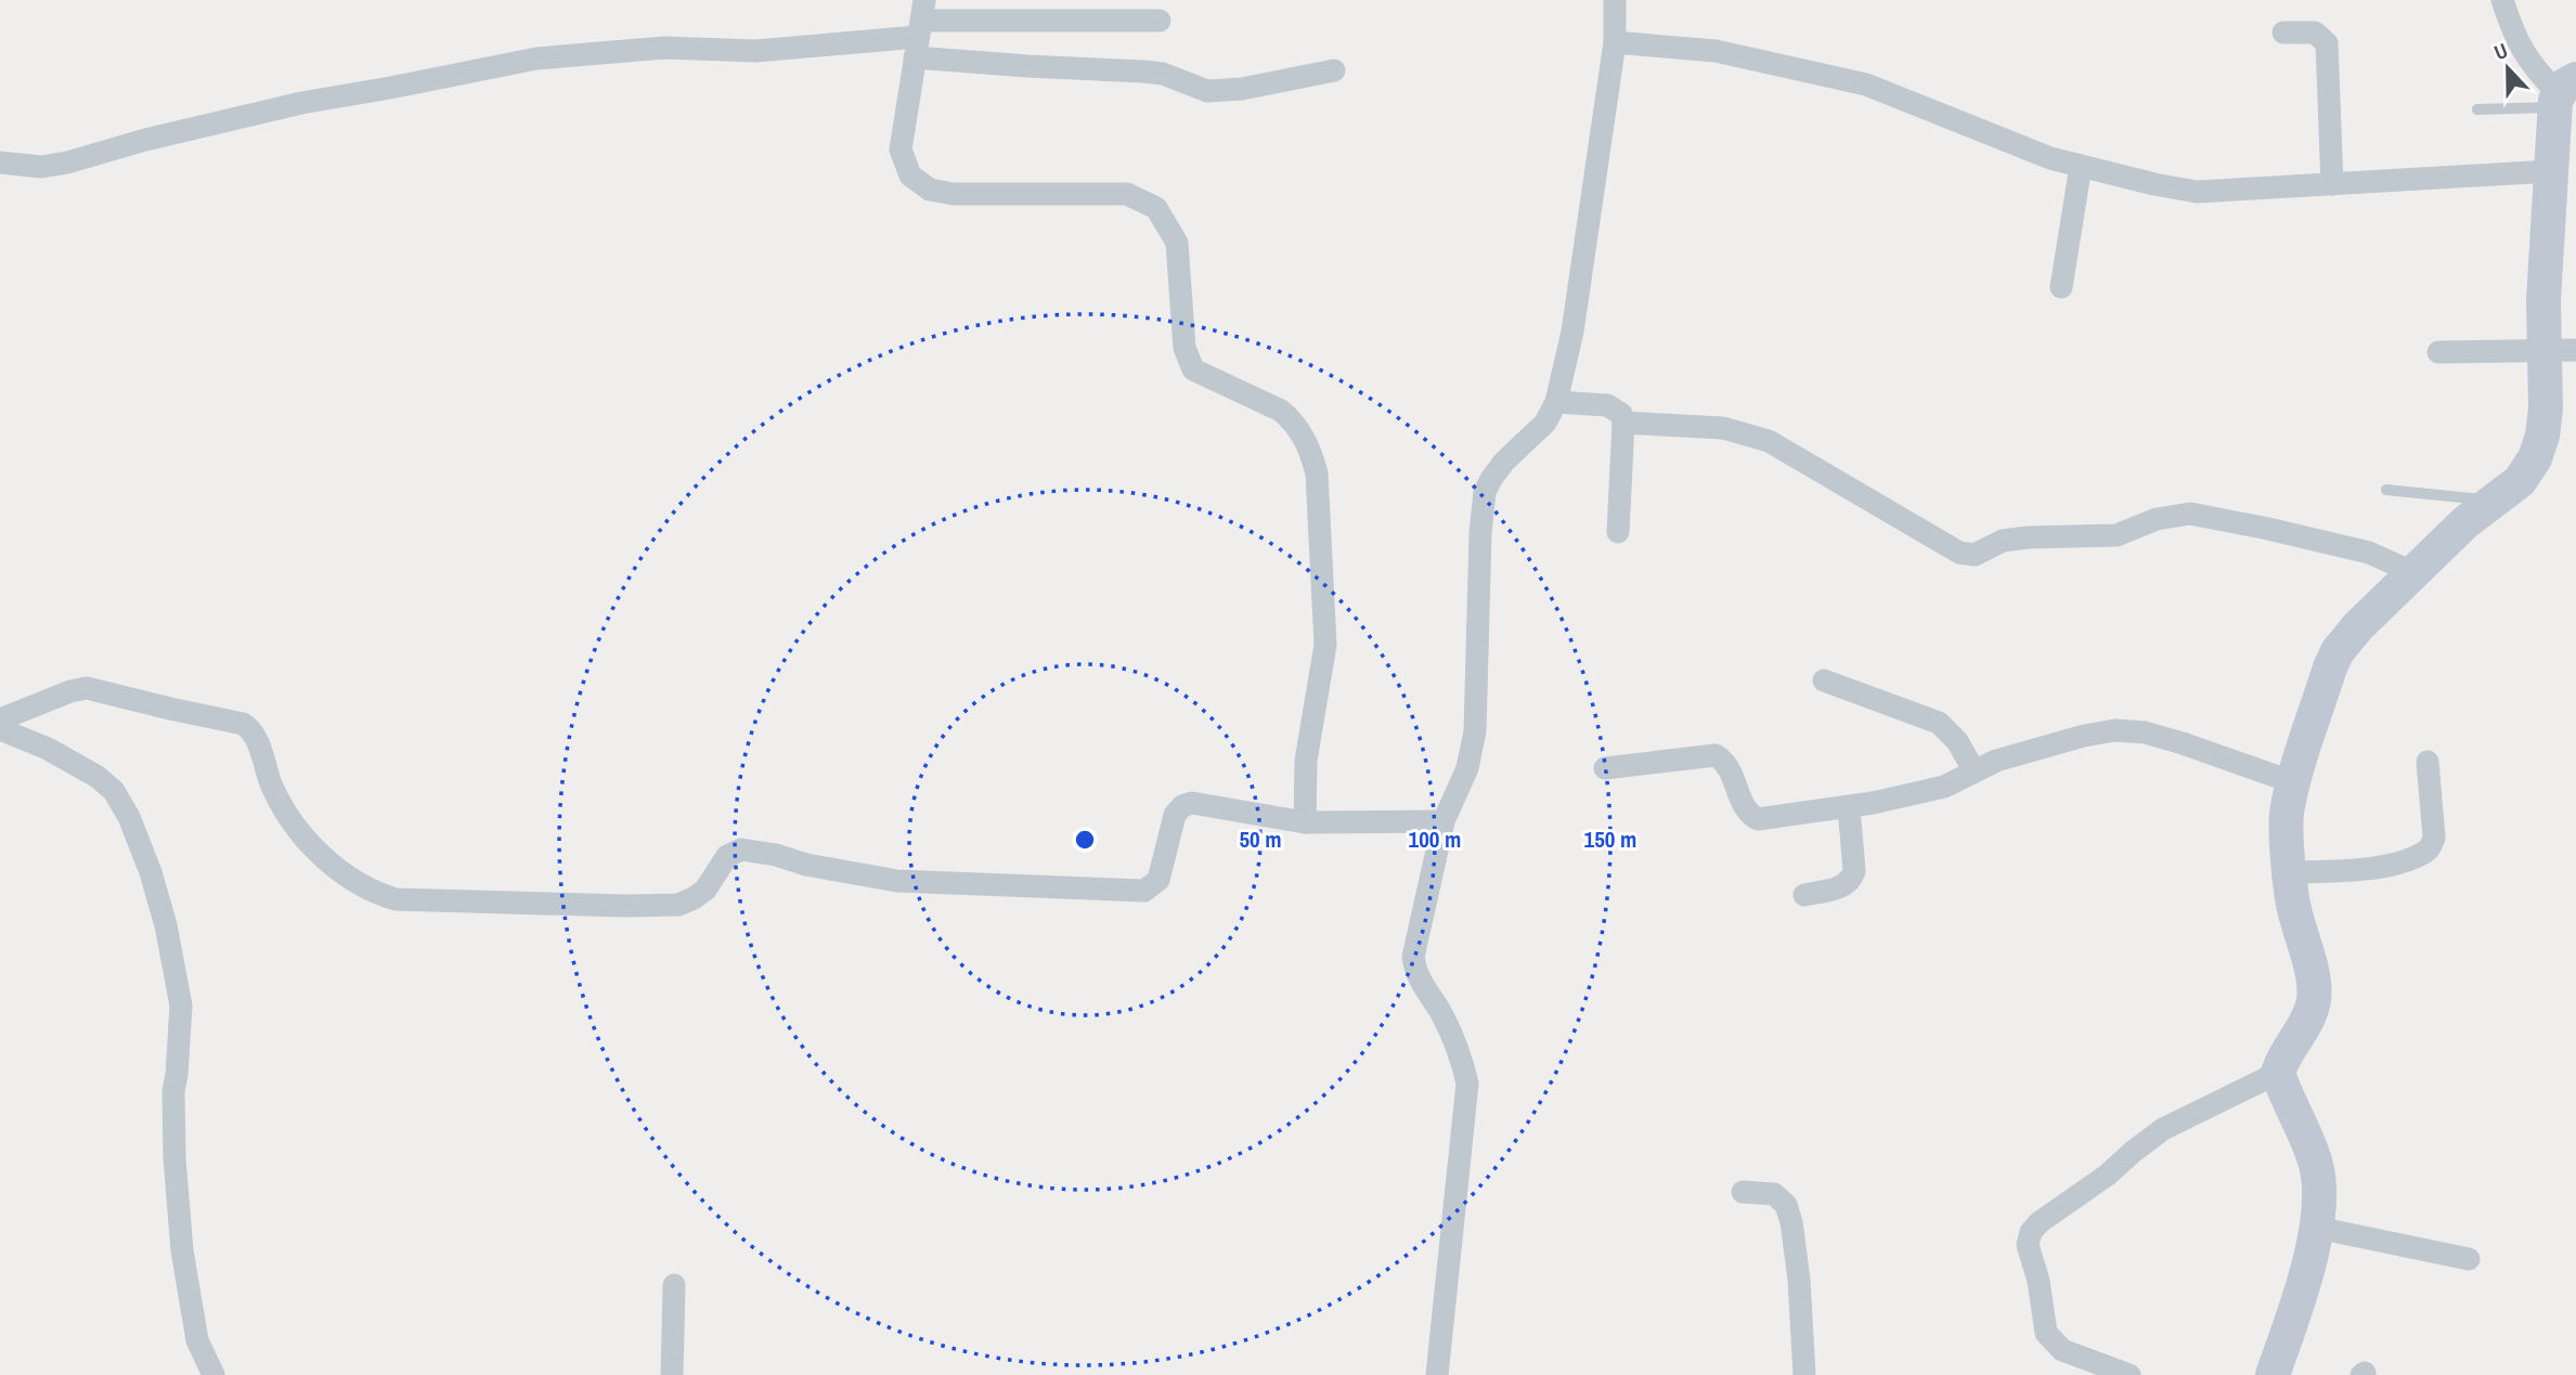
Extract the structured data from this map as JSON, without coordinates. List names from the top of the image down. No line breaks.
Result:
{"north":"top","rings":["50 m","100 m","150 m"]}
